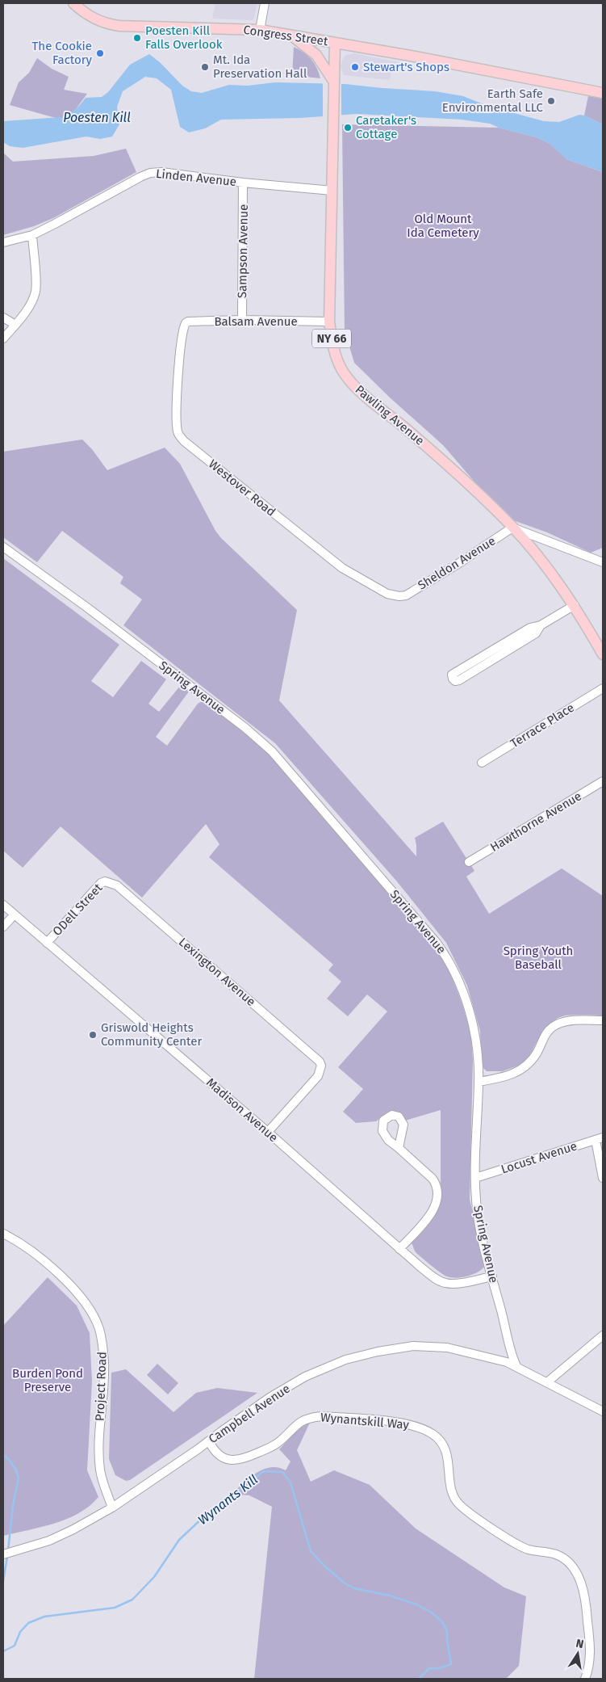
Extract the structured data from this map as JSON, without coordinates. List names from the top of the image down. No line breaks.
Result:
{"streets":{"main road":["Congress Street","NY 66","Pawling Avenue"],"street":["Linden Avenue","Sampson Avenue","Balsam Avenue","Westover Road","Sheldon Avenue","Spring Avenue","Terrace Place","Hawthorne Avenue","ODell Street","Lexington Avenue","Madison Avenue","Locust Avenue","Project Road","Campbell Avenue","Wynantskill Way"]},"crossings":[["Congress Street","Pawling Avenue"],["Linden Avenue","Sampson Avenue"],["Linden Avenue","Pawling Avenue"],["Sampson Avenue","Balsam Avenue"],["Balsam Avenue","Pawling Avenue"],["Balsam Avenue","Westover Road"],["Pawling Avenue","Sheldon Avenue"],["Westover Road","Sheldon Avenue"],["Spring Avenue","Madison Avenue"],["Spring Avenue","Locust Avenue"],["Spring Avenue","Campbell Avenue"],["ODell Street","Lexington Avenue"],["ODell Street","Madison Avenue"],["Lexington Avenue","Madison Avenue"],["Project Road","Campbell Avenue"],["Campbell Avenue","Wynantskill Way"]],"water":["Poesten Kill","Wynants Kill"],"parks":["Old Mount Ida Cemetery","Spring Youth Baseball","Burden Pond Preserve"],"places":["Poesten Kill Falls Overlook","The Cookie Factory","Mt. Ida Preservation Hall","Stewart's Shops","Earth Safe Environmental LLC","Caretaker's Cottage","Griswold Heights Community Center"],"north":"top"}
